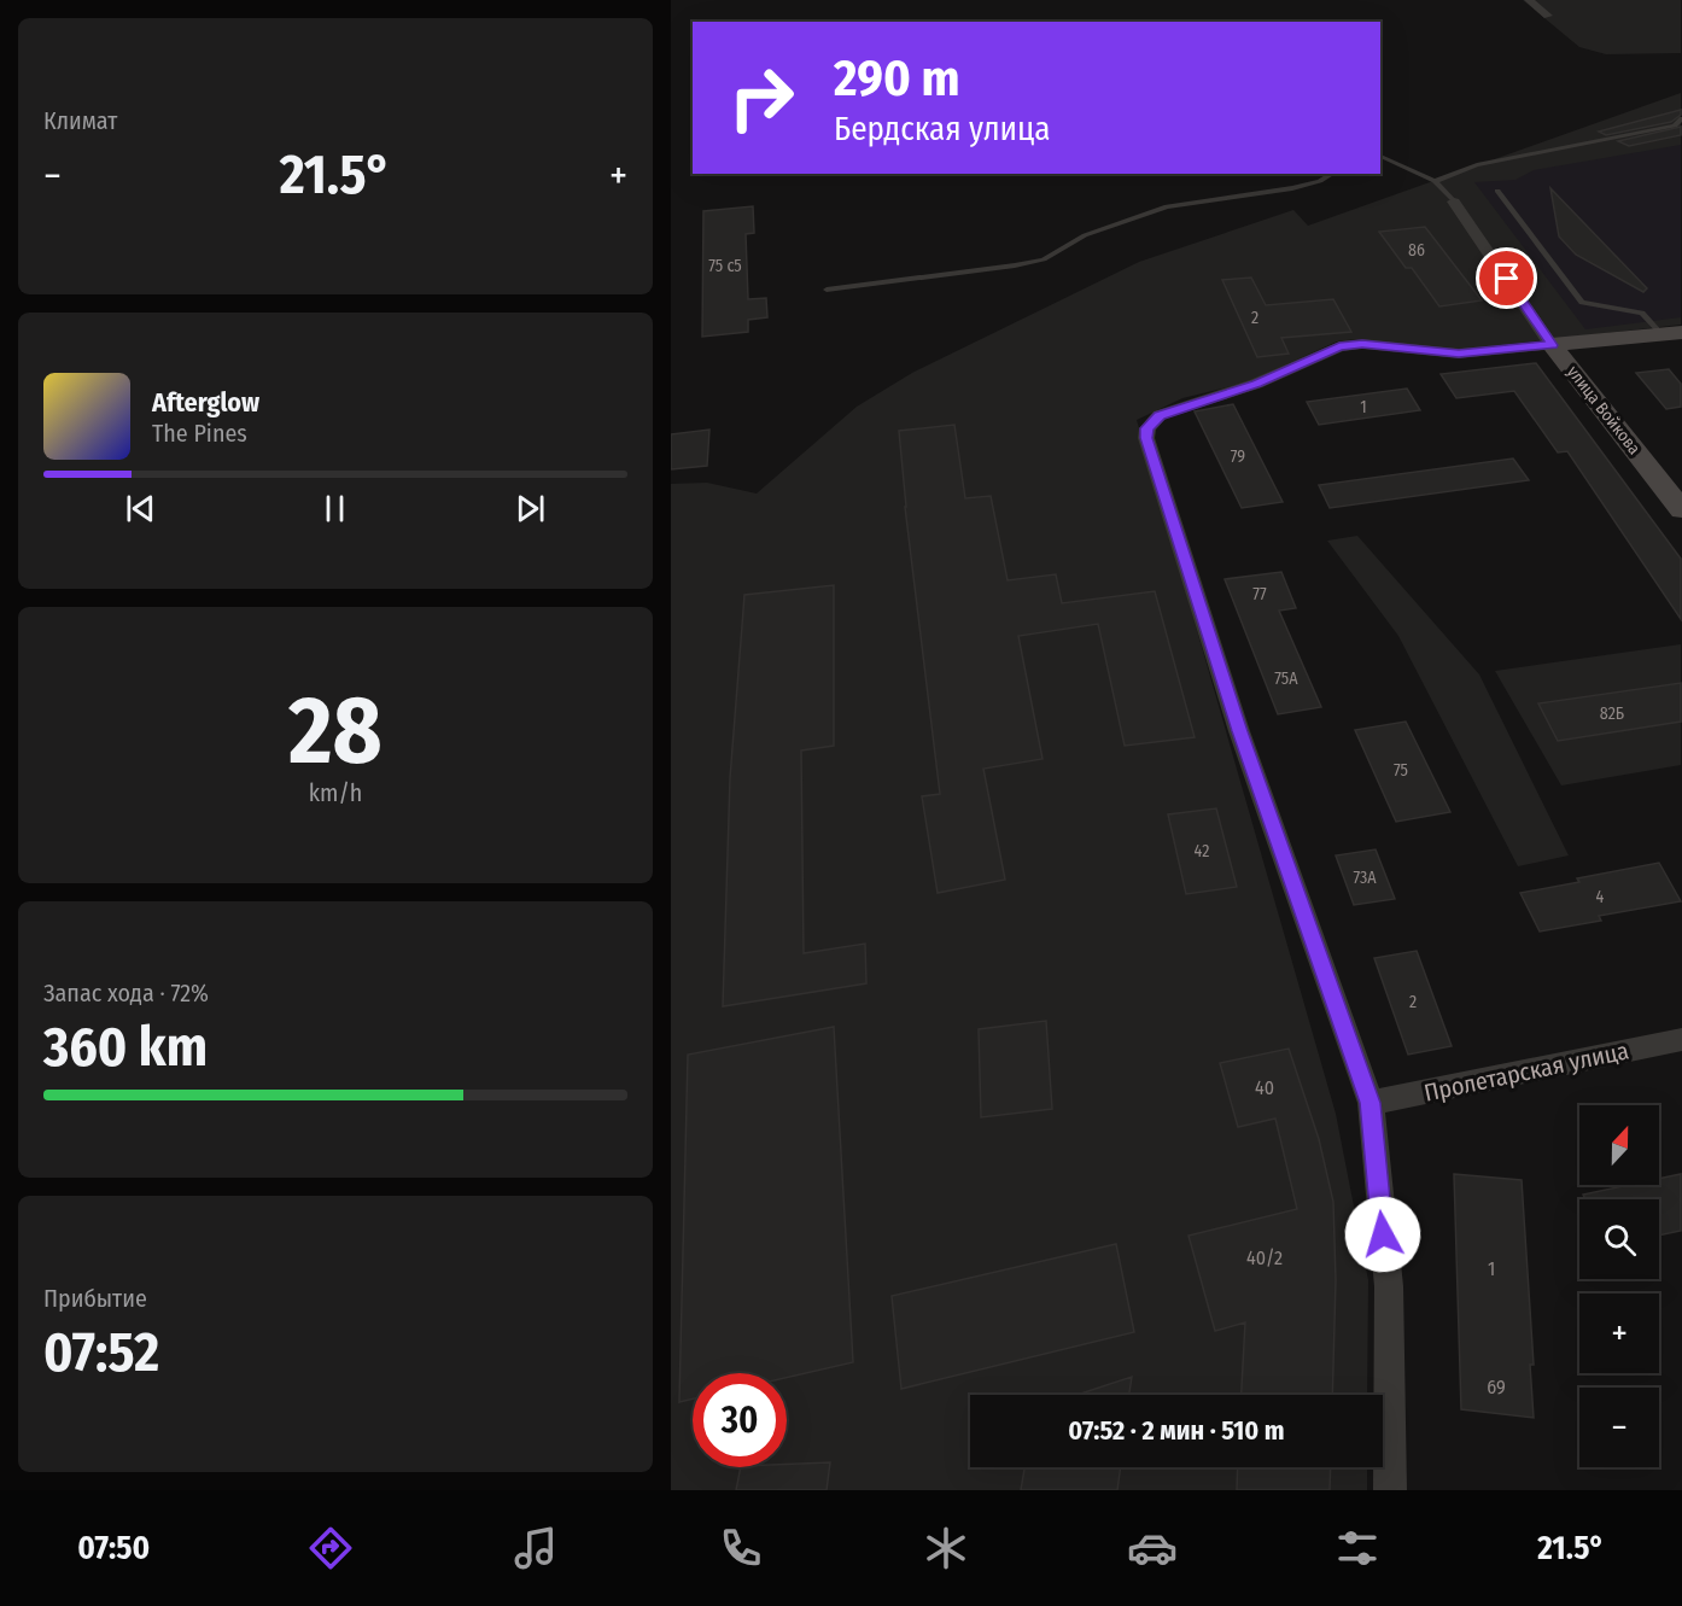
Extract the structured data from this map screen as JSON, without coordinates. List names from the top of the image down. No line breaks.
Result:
{"streets":{"street":["улица Войкова","Пролетарская улица"]},"house_numbers":["86","75 с5","2","1","79","77","75А","82Б","75","42","73А","4","2","40","40/2","1","69"],"north":"top","page":{"tile":["Климат",["28","km/h"],["Запас хода · 72%","360 km"],["Прибытие","07:52"]],"turn":["290 m","Бердская улица"],"heat":["−","21.5°","+"],"song":["Afterglow","The Pines"],"map_buttons":["+","−"],"limit":"30","trip":"07:52 · 2 мин · 510 m","tabs":["07:50","21.5°"]}}
